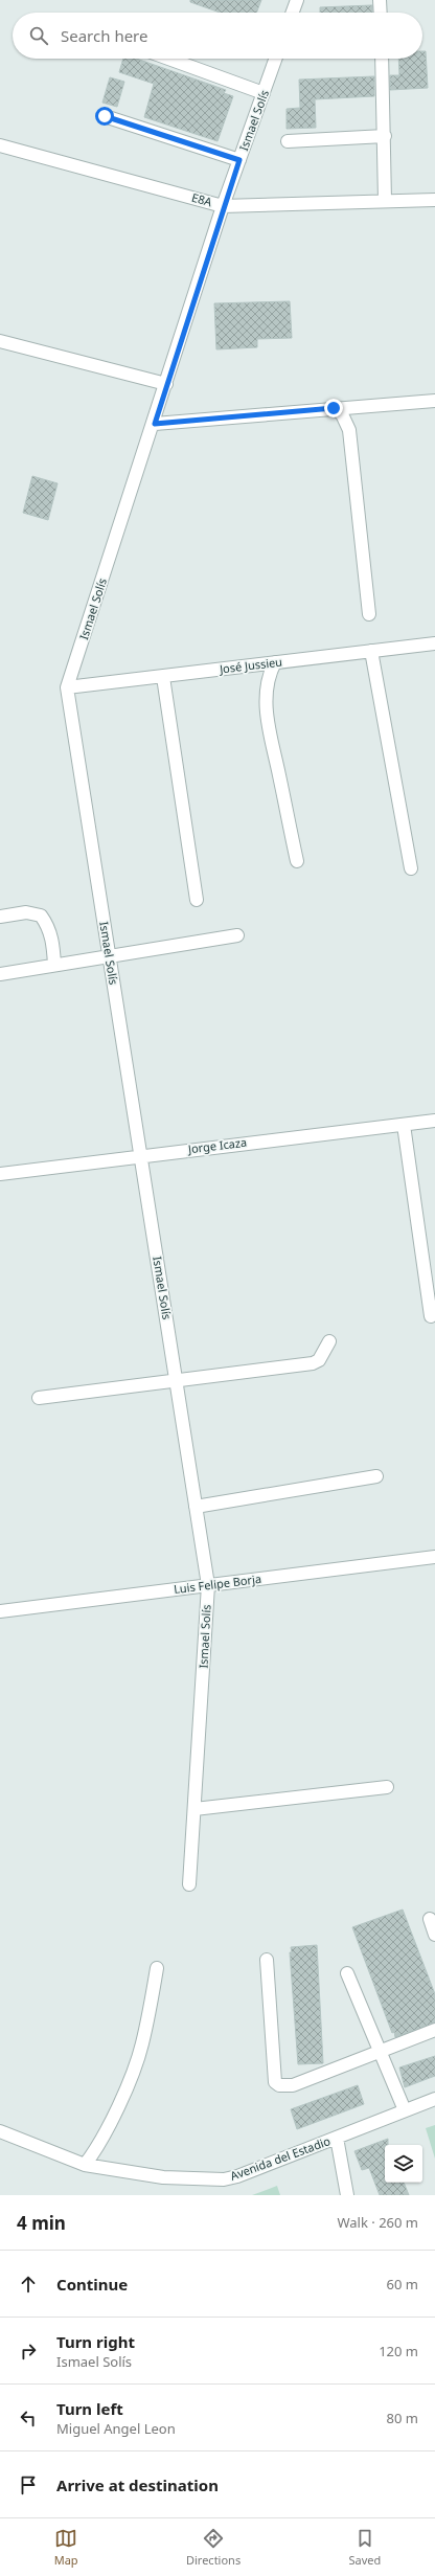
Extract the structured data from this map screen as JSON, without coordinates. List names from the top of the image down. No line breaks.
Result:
{"streets":{"street":["Ismael Solís","E8A","José Jussieu","Jorge Icaza","Luis Felipe Borja","Avenida del Estadio"]},"crossings":[["Ismael Solís","E8A"],["Ismael Solís","José Jussieu"],["Ismael Solís","Jorge Icaza"],["Ismael Solís","Luis Felipe Borja"]],"page":{"search":"Search here","heading":["4 min","Walk · 260 m"],"list":[["Continue","60 m"],["Turn right","Ismael Solís","120 m"],["Turn left","Miguel Angel Leon","80 m"],"Arrive at destination"],"nav":["Map","Directions","Saved"]}}
